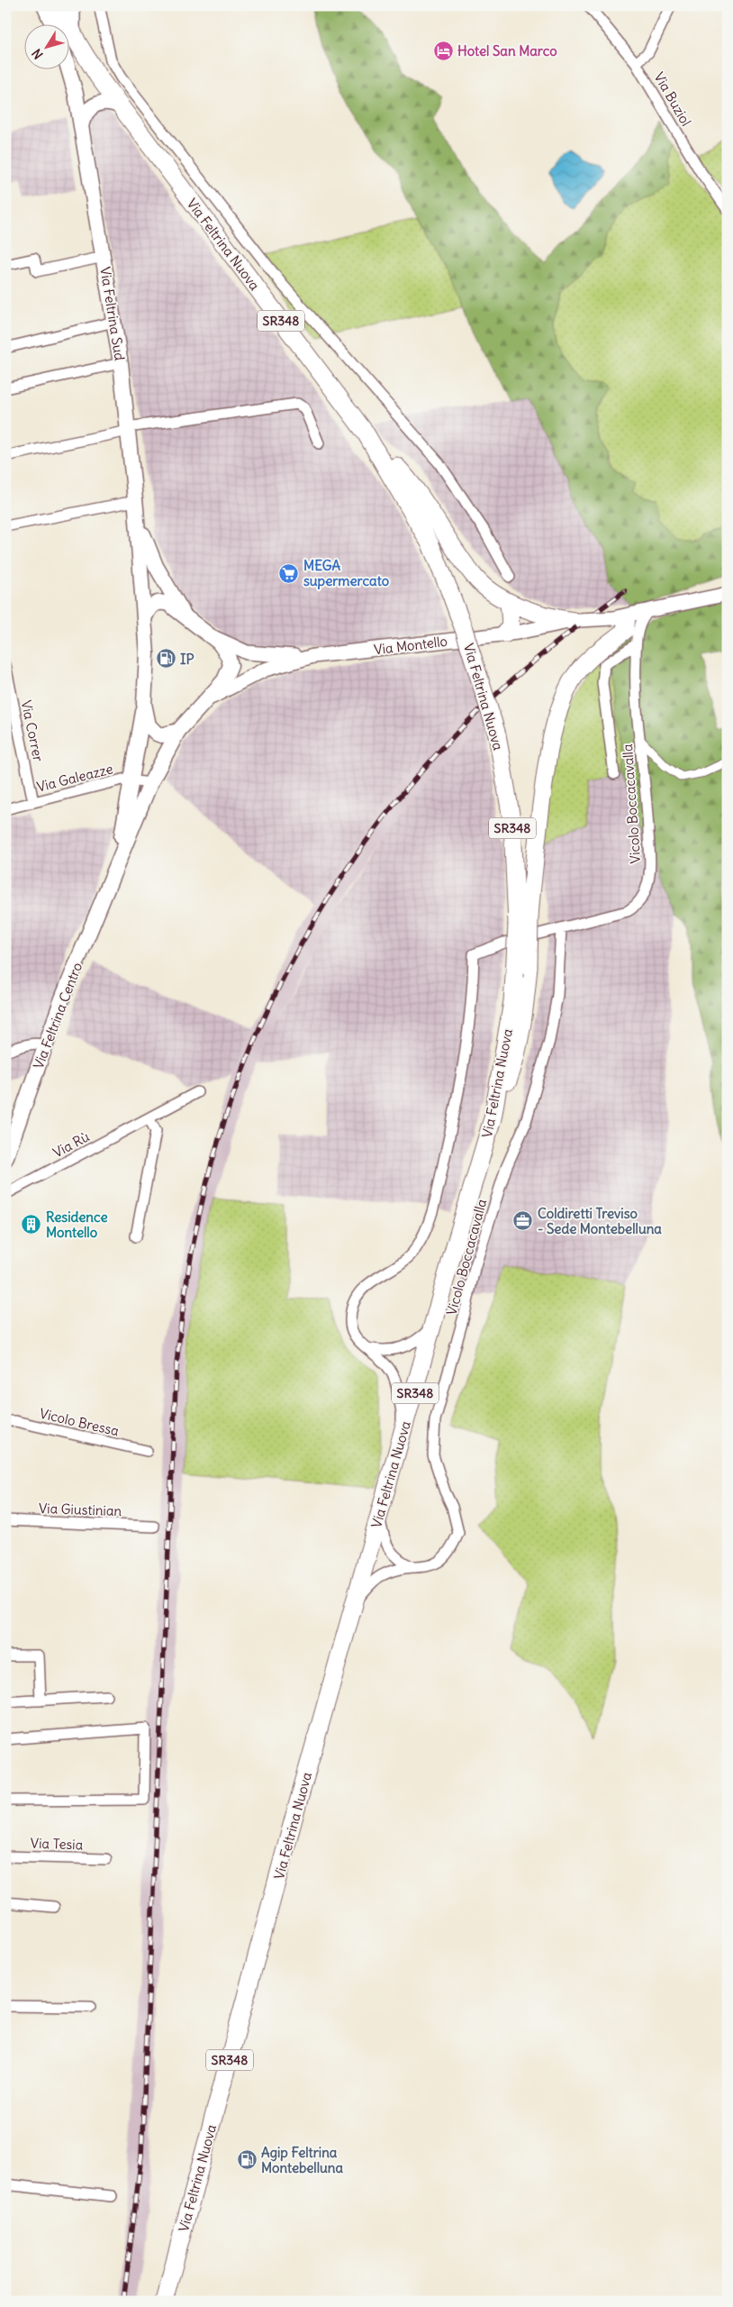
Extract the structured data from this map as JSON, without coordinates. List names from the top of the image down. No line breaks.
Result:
{"streets":{"main road":["Via Feltrina Nuova","Via Feltrina Sud","SR348","Via Feltrina Centro"],"street":["Via Buziol","Via Montello","Via Correr","Via Galeazze","Vicolo Boccacavalla","Via Rù","Vicolo Bressa","Via Giustinian","Via Tesia"]},"crossings":[["Via Feltrina Nuova","Vicolo Boccacavalla"],["Via Montello","Vicolo Boccacavalla"],["Via Correr","Via Galeazze"],["Via Galeazze","Via Feltrina Centro"]],"places":{"hotel":["Hotel San Marco"],"supermarket":["MEGA supermercato"],"fuel station":["IP","Agip Feltrina Montebelluna"],"office":["Coldiretti Treviso - Sede Montebelluna"],"building":["Residence Montello"]},"north":"bottom left"}
